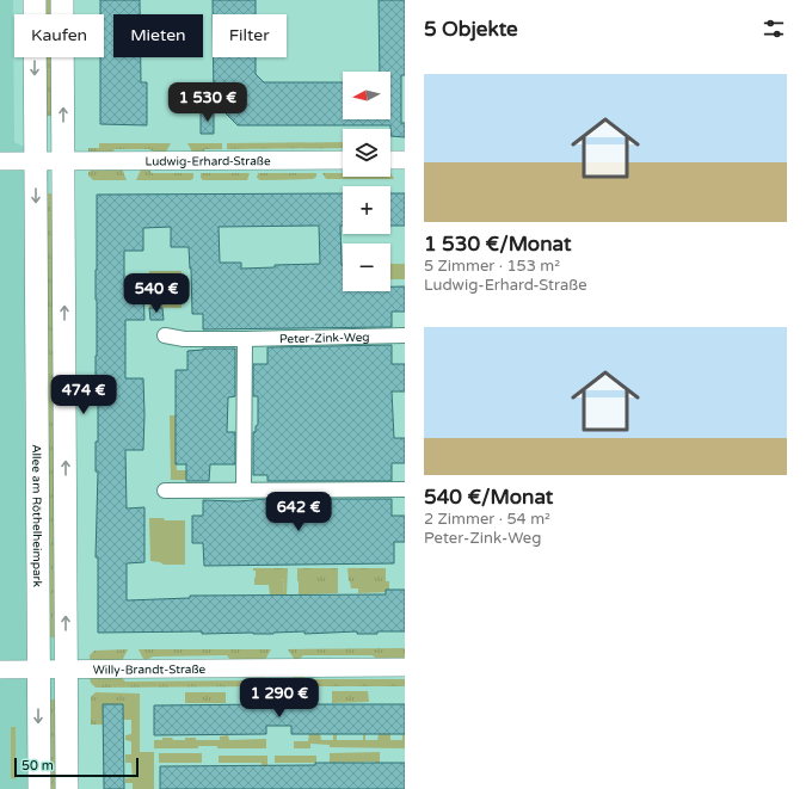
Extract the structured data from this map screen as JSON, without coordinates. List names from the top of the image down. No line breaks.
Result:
{"streets":{"street":["Ludwig-Erhard-Straße","Peter-Zink-Weg","Allee am Röthelheimpark","Willy-Brandt-Straße"]},"scale_bar":"50 m","north":"left","page":{"heading":"5 Objekte","chip":["Kaufen","Mieten","Filter"],"list":[{"name":"1 530 €/Monat","note":"5 Zimmer · 153 m² · Ludwig-Erhard-Straße"},{"name":"540 €/Monat","note":"2 Zimmer · 54 m² · Peter-Zink-Weg"}],"map_buttons":["+","−"],"price":["1 530 €","540 €","474 €","642 €","1 290 €"],"scale":"50 m"}}
